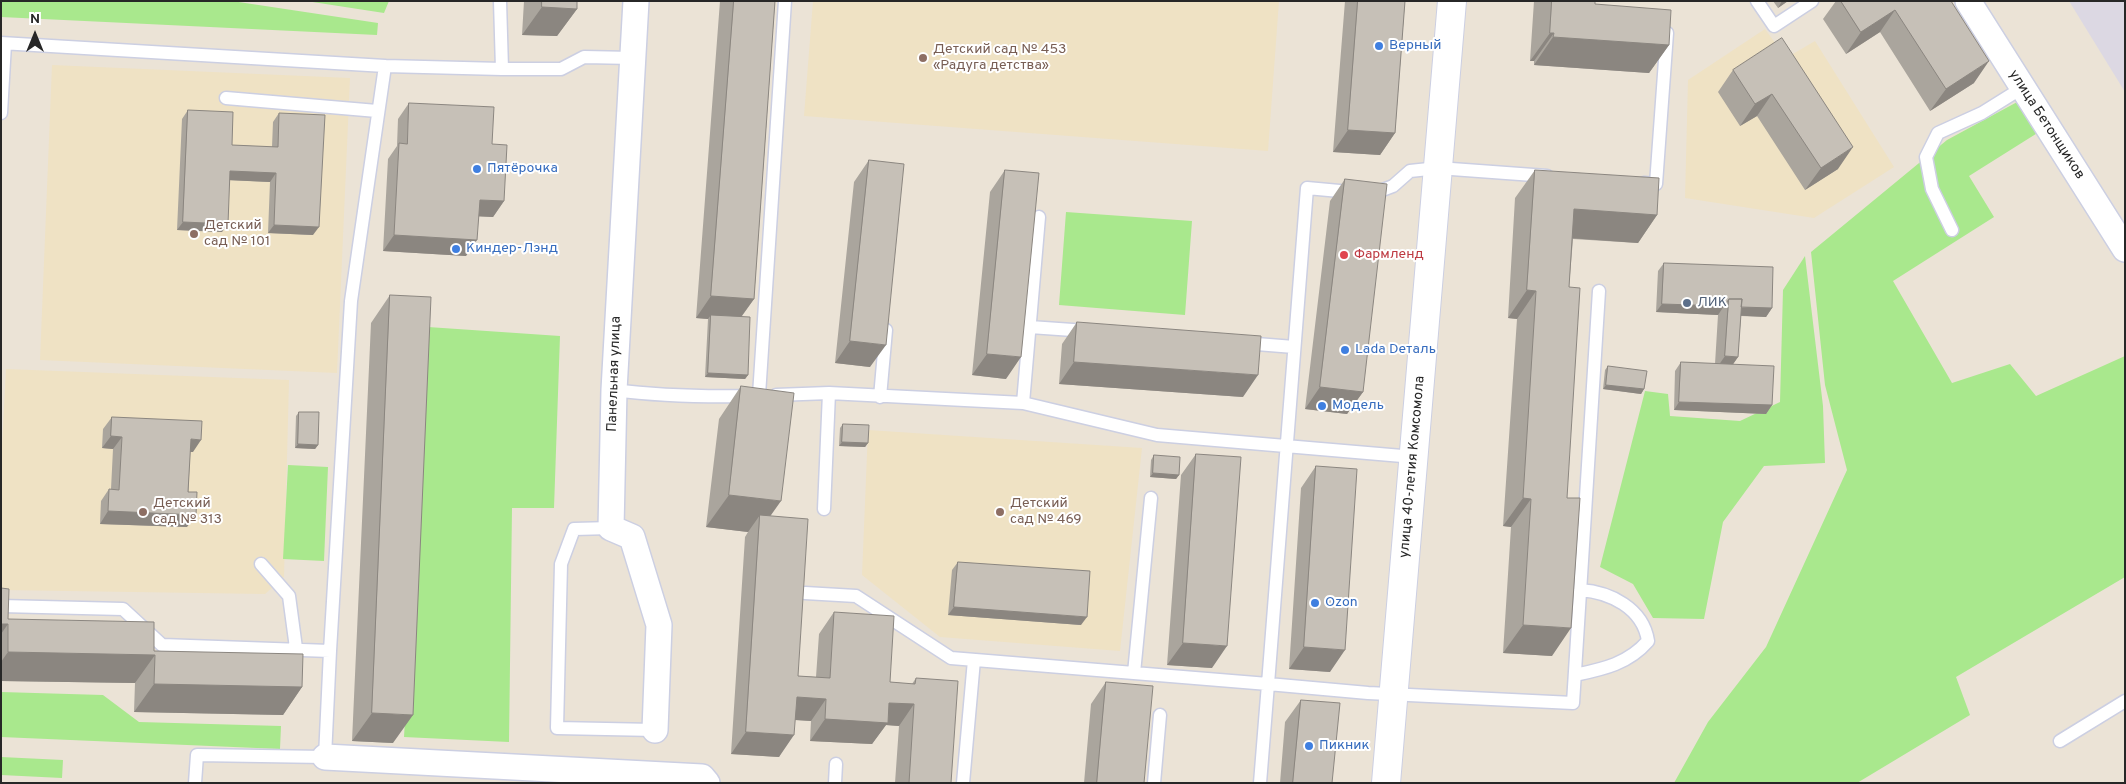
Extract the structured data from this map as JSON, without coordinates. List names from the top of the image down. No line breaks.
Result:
{"streets":{"main road":["улица 40-летия Комсомола"],"street":["улица Бетонщиков","Панельная улица"]},"places":["Верный","Детский сад № 453 «Радуга детства»","Пятёрочка","Детский сад № 101","Киндер-Лэнд","Фармленд","ЛИК","Lada Dеталь","Модель","Детский сад № 313","Детский сад № 469","Ozon","Пикник"],"north":"top"}
